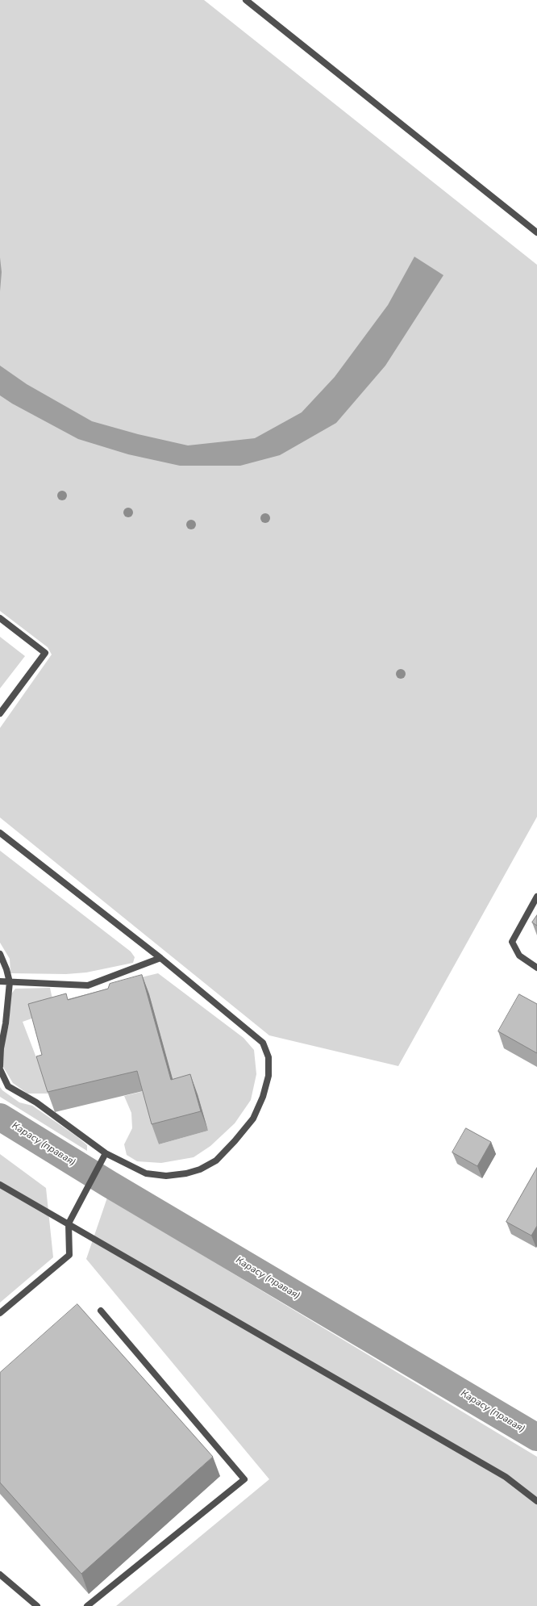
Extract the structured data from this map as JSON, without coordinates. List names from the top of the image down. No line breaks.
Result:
{"water":["Карасу (правая)"]}
